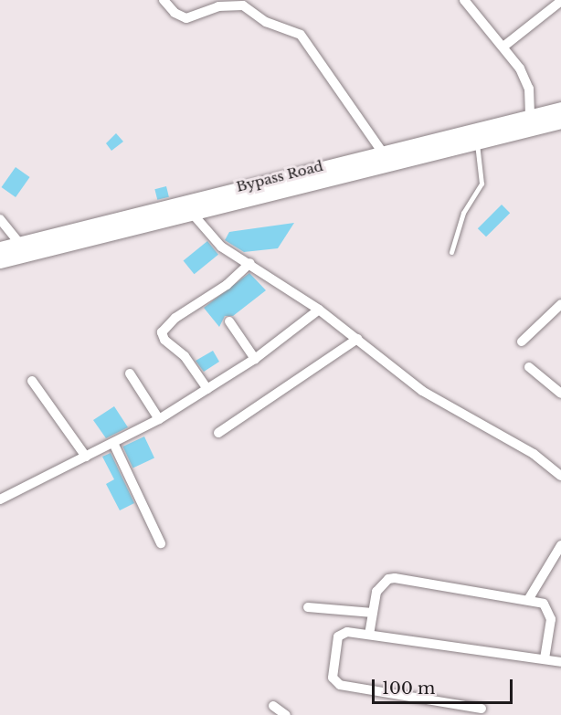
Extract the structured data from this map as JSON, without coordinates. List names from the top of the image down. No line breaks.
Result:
{"streets":{"main road":["Bypass Road"]},"scale_bar":"100 m"}
